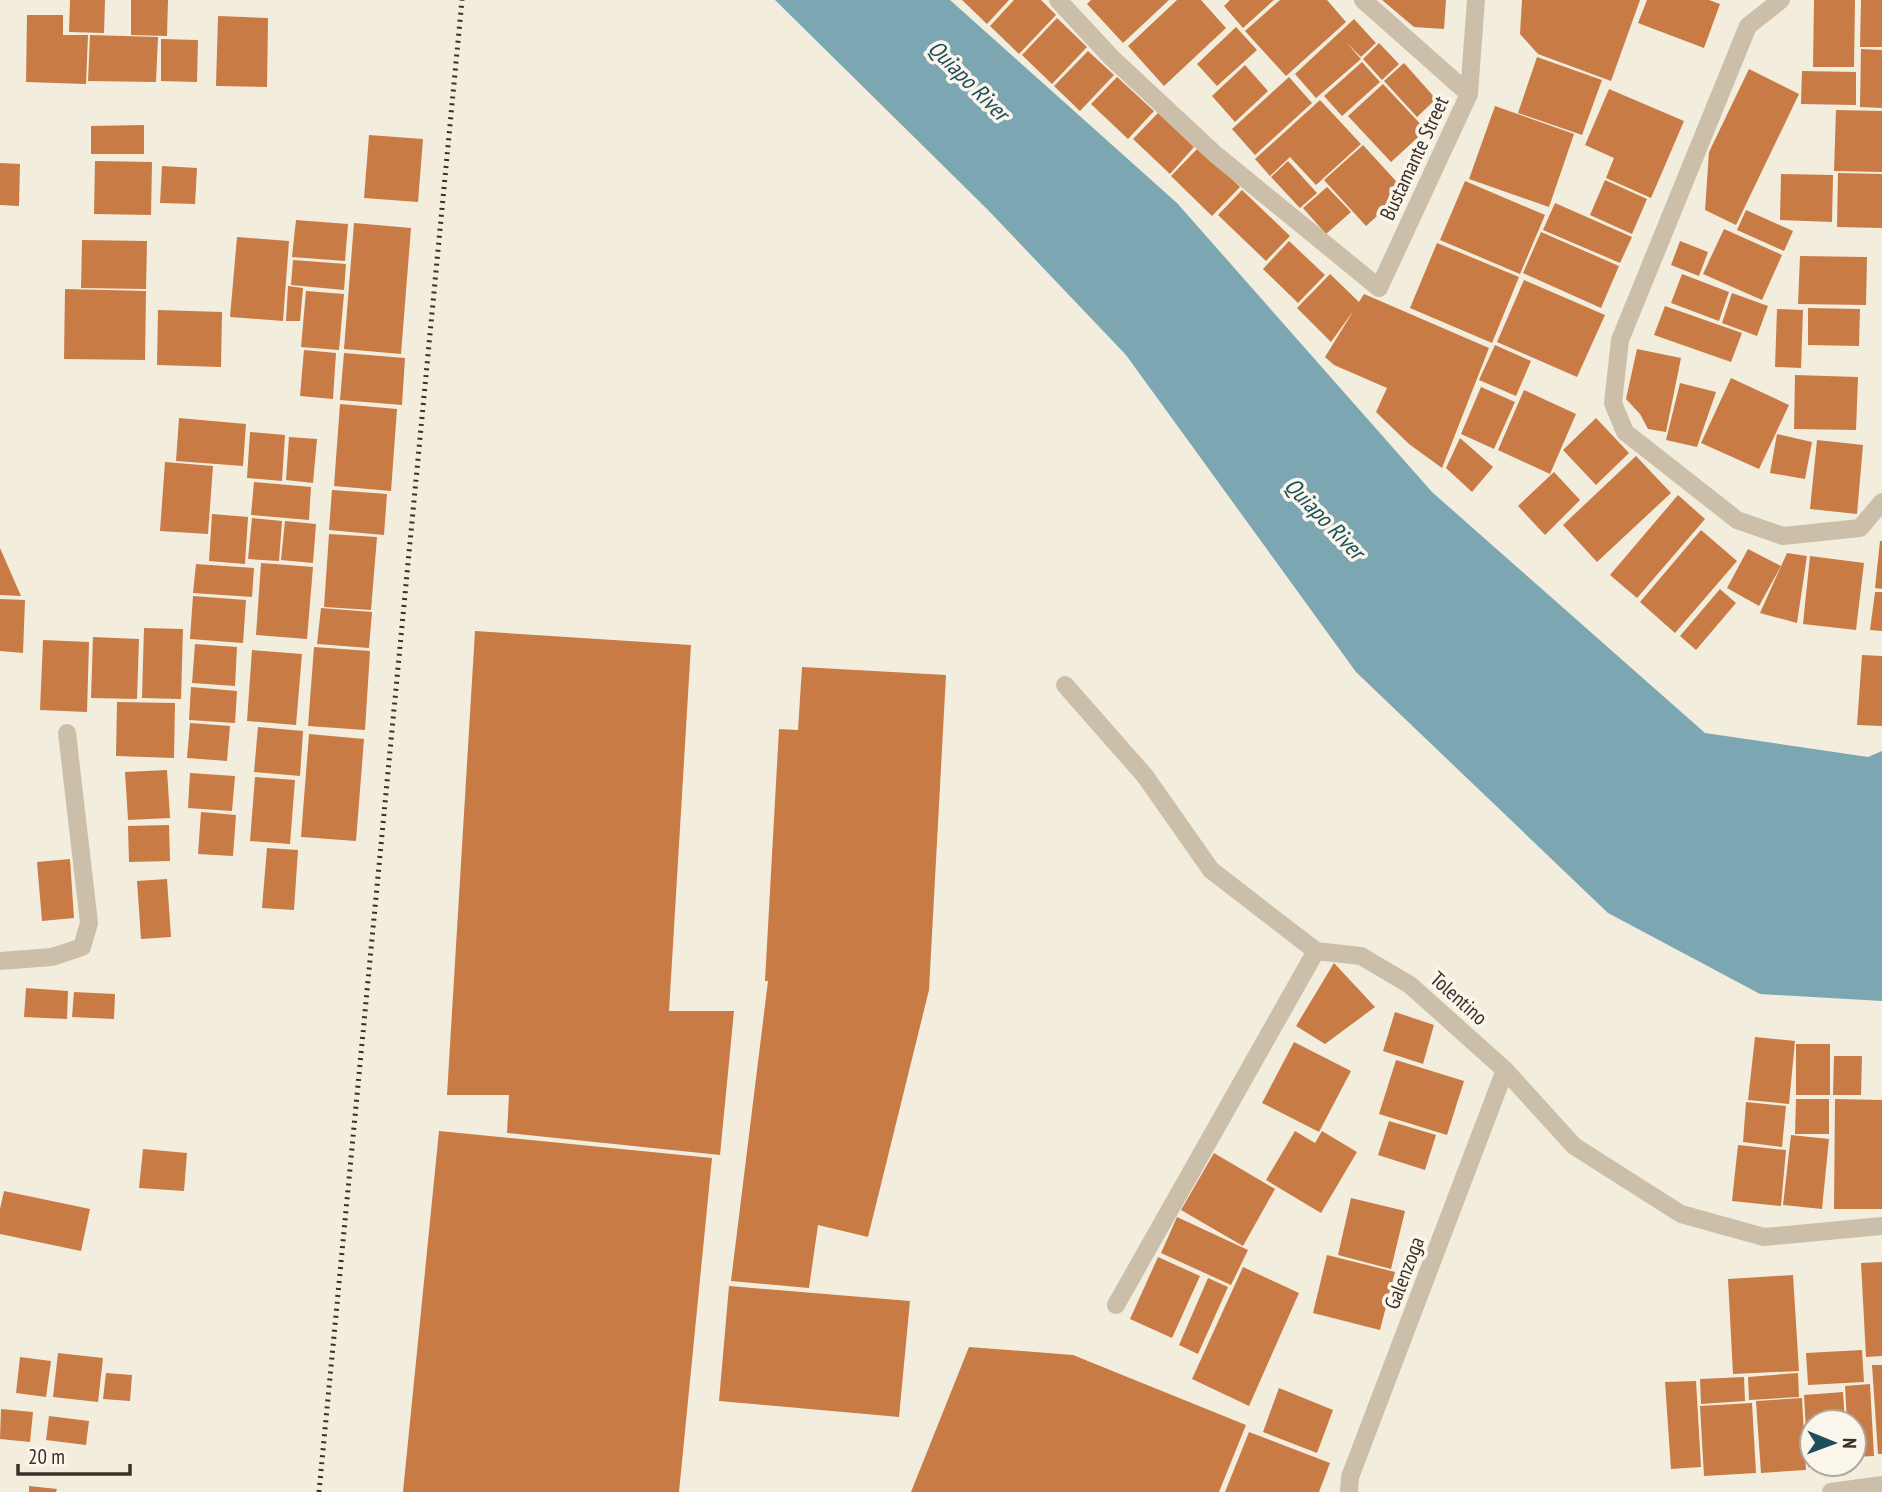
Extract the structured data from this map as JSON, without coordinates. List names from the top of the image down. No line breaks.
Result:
{"streets":{"street":["Bustamante Street","Tolentino","Galenzoga"]},"crossings":[["Tolentino","Galenzoga"]],"water":["Quiapo River"],"scale_bar":"20 m","north":"right"}
